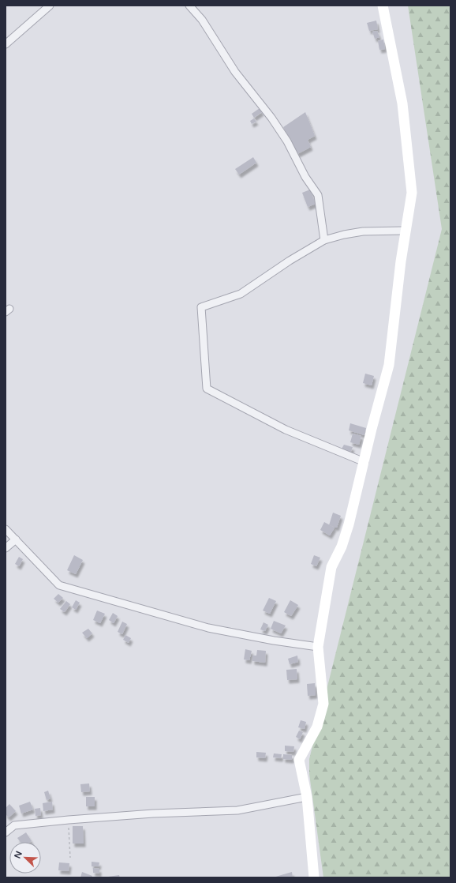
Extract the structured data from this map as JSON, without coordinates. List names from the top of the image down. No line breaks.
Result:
{"north":"top left"}
